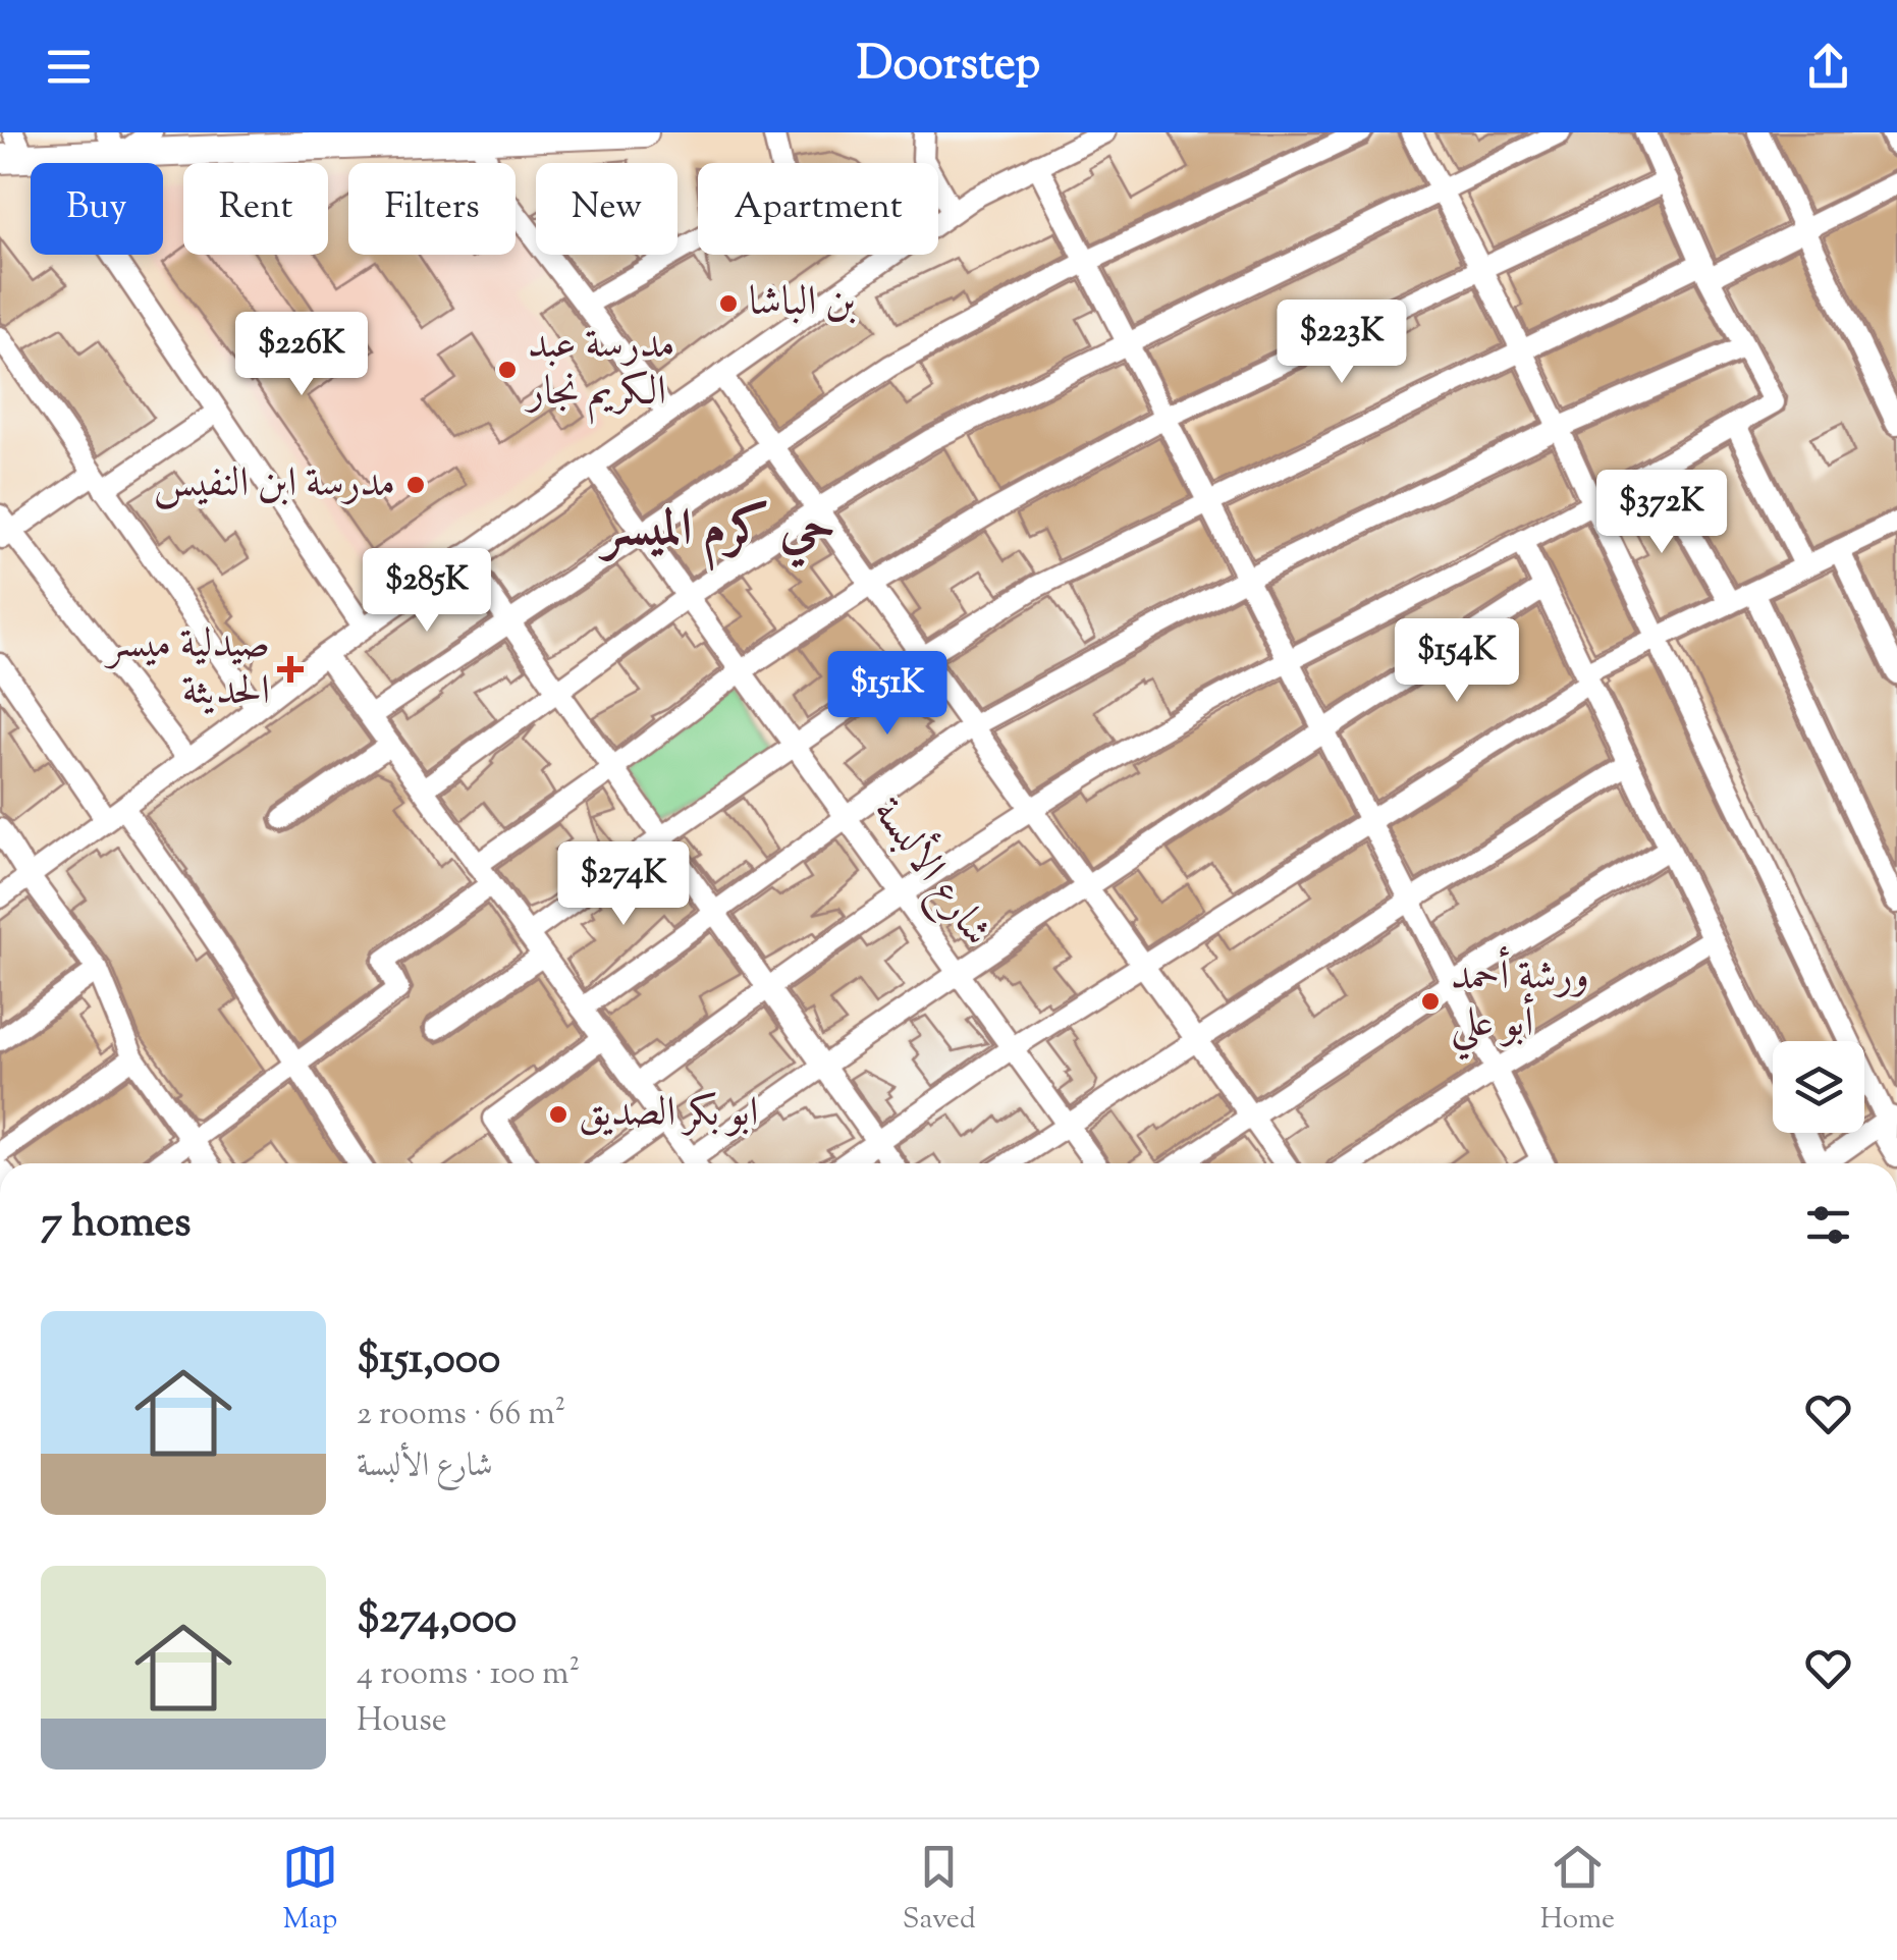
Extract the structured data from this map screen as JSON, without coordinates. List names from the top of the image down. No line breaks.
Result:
{"streets":{"street":["شارع الألبسة"]},"districts":["حي كرم الميسر"],"places":{"other":["بن الباشا","مدرسة عبد الكريم نجار","مدرسة ابن النفيس","ورشة أحمد أبو علي","ابو بكر الصديق"],"health":["صيدلية ميسر الحديثة"]},"page":{"header":"Doorstep","chip":["Buy","Rent","Filters","New","Apartment"],"price":["$223K","$226K","$372K","$285K","$154K","$151K","$274K"],"heading":"7 homes","list":[{"name":"$151,000","note":"2 rooms · 66 m² · شارع الألبسة"},{"name":"$274,000","note":"4 rooms · 100 m² · House"}],"tabs":["Map","Saved","Home"]}}
